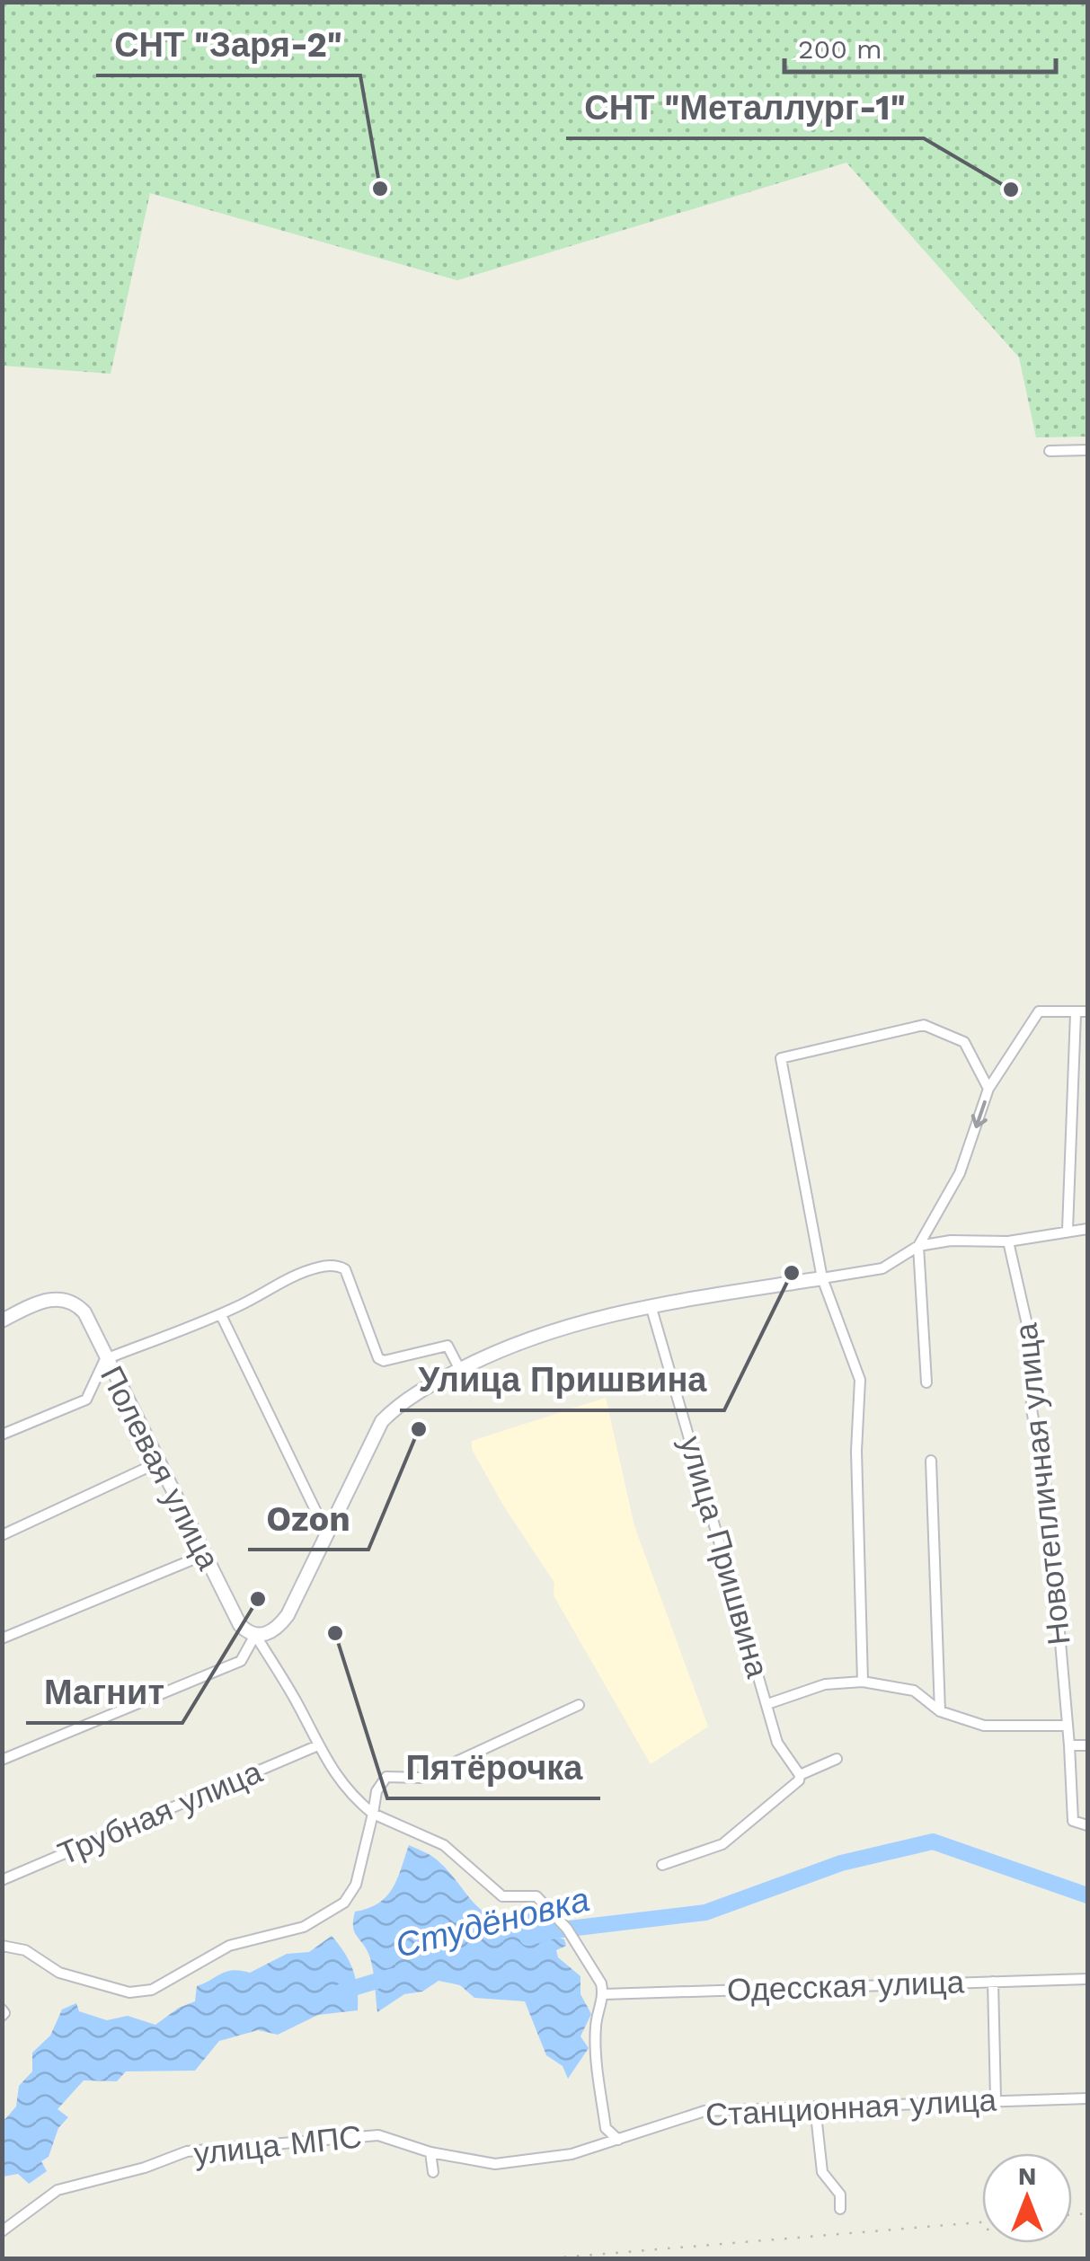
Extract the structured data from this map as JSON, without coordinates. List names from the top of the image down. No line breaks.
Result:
{"streets":{"street":["Полевая улица","Новотепличная улица","улица Пришвина","Трубная улица","Одесская улица","Станционная улица","улица МПС"]},"crossings":[["Полевая улица","Трубная улица"],["Станционная улица","улица МПС"]],"water":["Студёновка"],"places":["СНТ \"Заря-2\"","СНТ \"Металлург-1\"","Улица Пришвина","Ozon","Магнит","Пятёрочка"],"scale_bar":"200 m","north":"top"}
